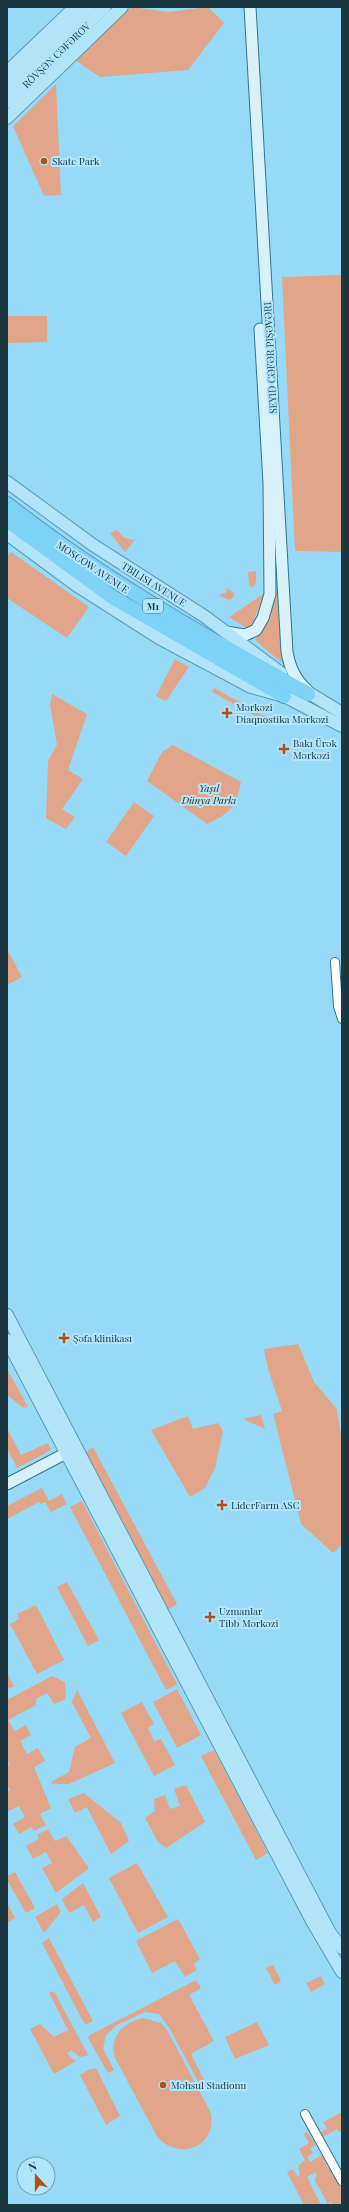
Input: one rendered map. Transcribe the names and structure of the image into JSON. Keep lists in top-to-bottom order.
{
  "streets": {
    "highway": ["MOSCOW AVENUE", "M1"],
    "main road": ["RÖVŞƏN CƏFƏROV", "TBILISI AVENUE"],
    "street": ["SEYID CƏFƏR PIŞƏVƏRI"]
  },
  "crossings": [
    ["SEYID CƏFƏR PIŞƏVƏRI", "MOSCOW AVENUE"],
    ["SEYID CƏFƏR PIŞƏVƏRI", "TBILISI AVENUE"],
    ["MOSCOW AVENUE", "TBILISI AVENUE"]
  ],
  "parks": ["Yaşıl Dünya Parkı"],
  "places": {
    "other": ["Skate Park", "Məhsul Stadionu"],
    "health": [
      "Mərkəzi Diaqnostika Mərkəzi",
      "Bakı Ürək Mərkəzi",
      "Şəfa klinikası",
      "LiderFarm ASC",
      "Uzmanlar Tibb Mərkəzi"
    ]
  },
  "north": "top"
}
